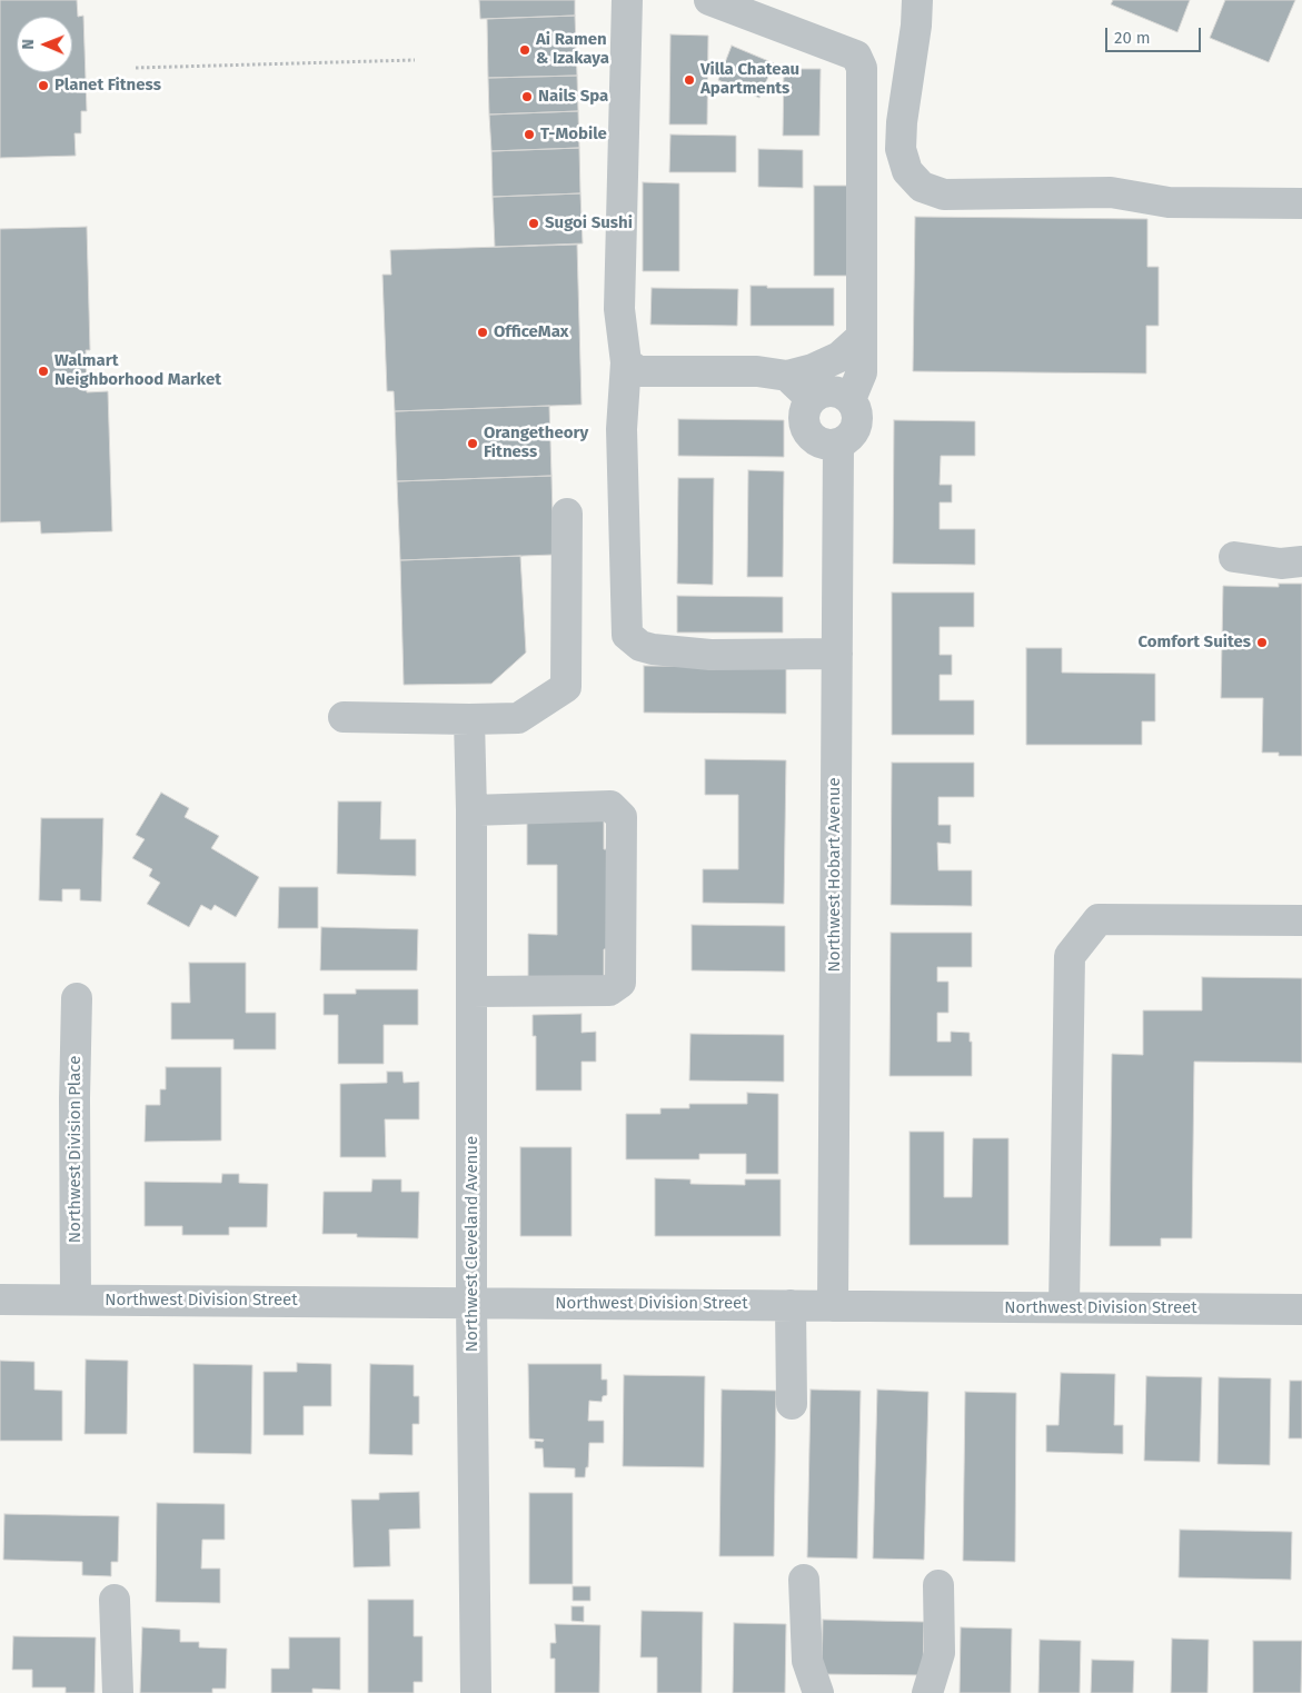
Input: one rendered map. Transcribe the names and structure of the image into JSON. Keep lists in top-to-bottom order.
{
  "streets": {
    "street": [
      "Northwest Hobart Avenue",
      "Northwest Division Place",
      "Northwest Cleveland Avenue",
      "Northwest Division Street"
    ]
  },
  "crossings": [
    ["Northwest Hobart Avenue", "Northwest Division Street"],
    ["Northwest Division Place", "Northwest Division Street"],
    ["Northwest Cleveland Avenue", "Northwest Division Street"]
  ],
  "places": [
    "Ai Ramen & Izakaya",
    "Villa Chateau Apartments",
    "Planet Fitness",
    "Nails Spa",
    "T-Mobile",
    "Sugoi Sushi",
    "OfficeMax",
    "Walmart Neighborhood Market",
    "Orangetheory Fitness",
    "Comfort Suites"
  ],
  "scale_bar": "20 m",
  "north": "left"
}
